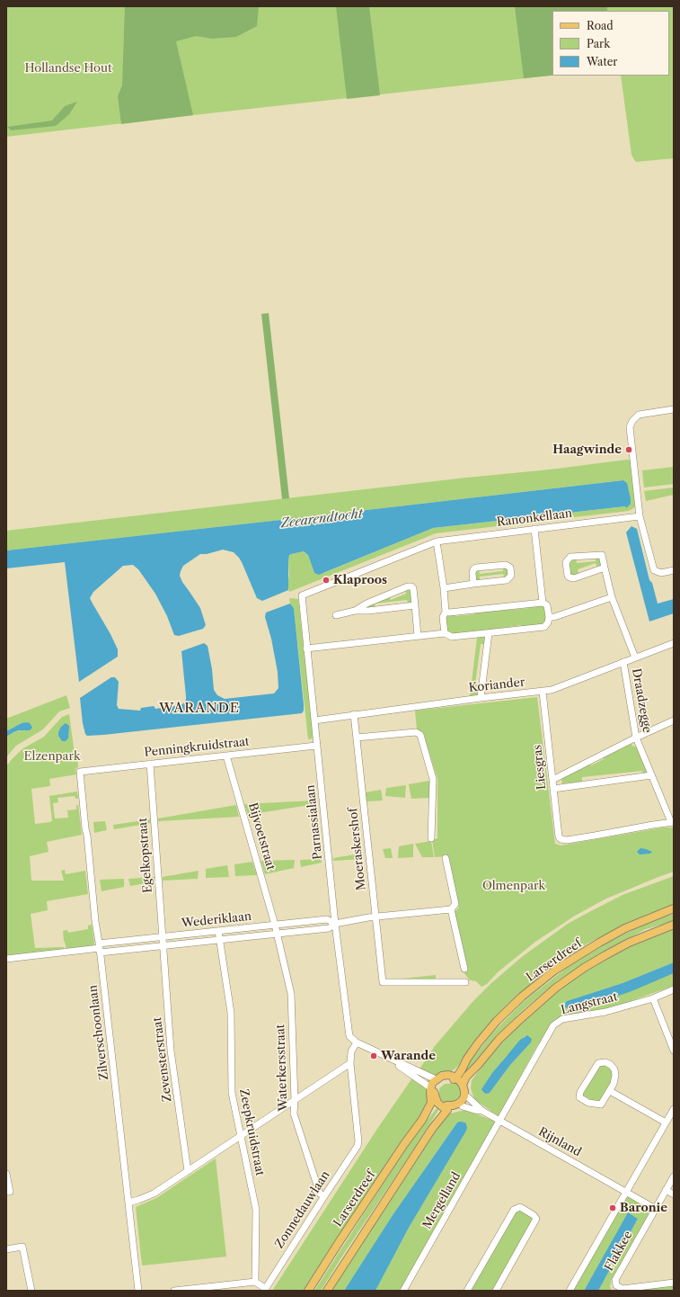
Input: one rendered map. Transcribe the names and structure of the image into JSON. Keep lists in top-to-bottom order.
{
  "streets": {
    "main road": ["Larserdreef"],
    "street": [
      "Ranonkellaan",
      "Koriander",
      "Draadzegge",
      "Penningkruidstraat",
      "Liesgras",
      "Parnassialaan",
      "Bijvoetstraat",
      "Moeraskershof",
      "Egelkopstraat",
      "Wederiklaan",
      "Langstraat",
      "Zilverschoonlaan",
      "Zevensterstraat",
      "Waterkersstraat",
      "Zeepkruidstraat",
      "Rijnland",
      "Mergelland",
      "Zonnedauwlaan",
      "Flakkee"
    ]
  },
  "crossings": [
    ["Ranonkellaan", "Parnassialaan"],
    ["Koriander", "Draadzegge"],
    ["Koriander", "Liesgras"],
    ["Koriander", "Parnassialaan"],
    ["Koriander", "Moeraskershof"],
    ["Draadzegge", "Liesgras"],
    ["Penningkruidstraat", "Parnassialaan"],
    ["Penningkruidstraat", "Bijvoetstraat"],
    ["Penningkruidstraat", "Egelkopstraat"],
    ["Penningkruidstraat", "Zilverschoonlaan"],
    ["Parnassialaan", "Wederiklaan"],
    ["Bijvoetstraat", "Wederiklaan"],
    ["Bijvoetstraat", "Waterkersstraat"],
    ["Moeraskershof", "Wederiklaan"],
    ["Egelkopstraat", "Wederiklaan"],
    ["Egelkopstraat", "Zevensterstraat"],
    ["Wederiklaan", "Zilverschoonlaan"],
    ["Wederiklaan", "Zevensterstraat"],
    ["Wederiklaan", "Waterkersstraat"],
    ["Wederiklaan", "Zeepkruidstraat"],
    ["Larserdreef", "Rijnland"],
    ["Langstraat", "Rijnland"],
    ["Langstraat", "Mergelland"],
    ["Waterkersstraat", "Zonnedauwlaan"],
    ["Rijnland", "Mergelland"],
    ["Rijnland", "Flakkee"]
  ],
  "districts": ["WARANDE"],
  "water": ["Zeearendtocht"],
  "parks": ["Hollandse Hout", "Elzenpark", "Olmenpark"],
  "places": [
    "Haagwinde",
    "Klaproos",
    "Warande",
    "Baronie"
  ],
  "legend": ["Road", "Park", "Water"]
}
